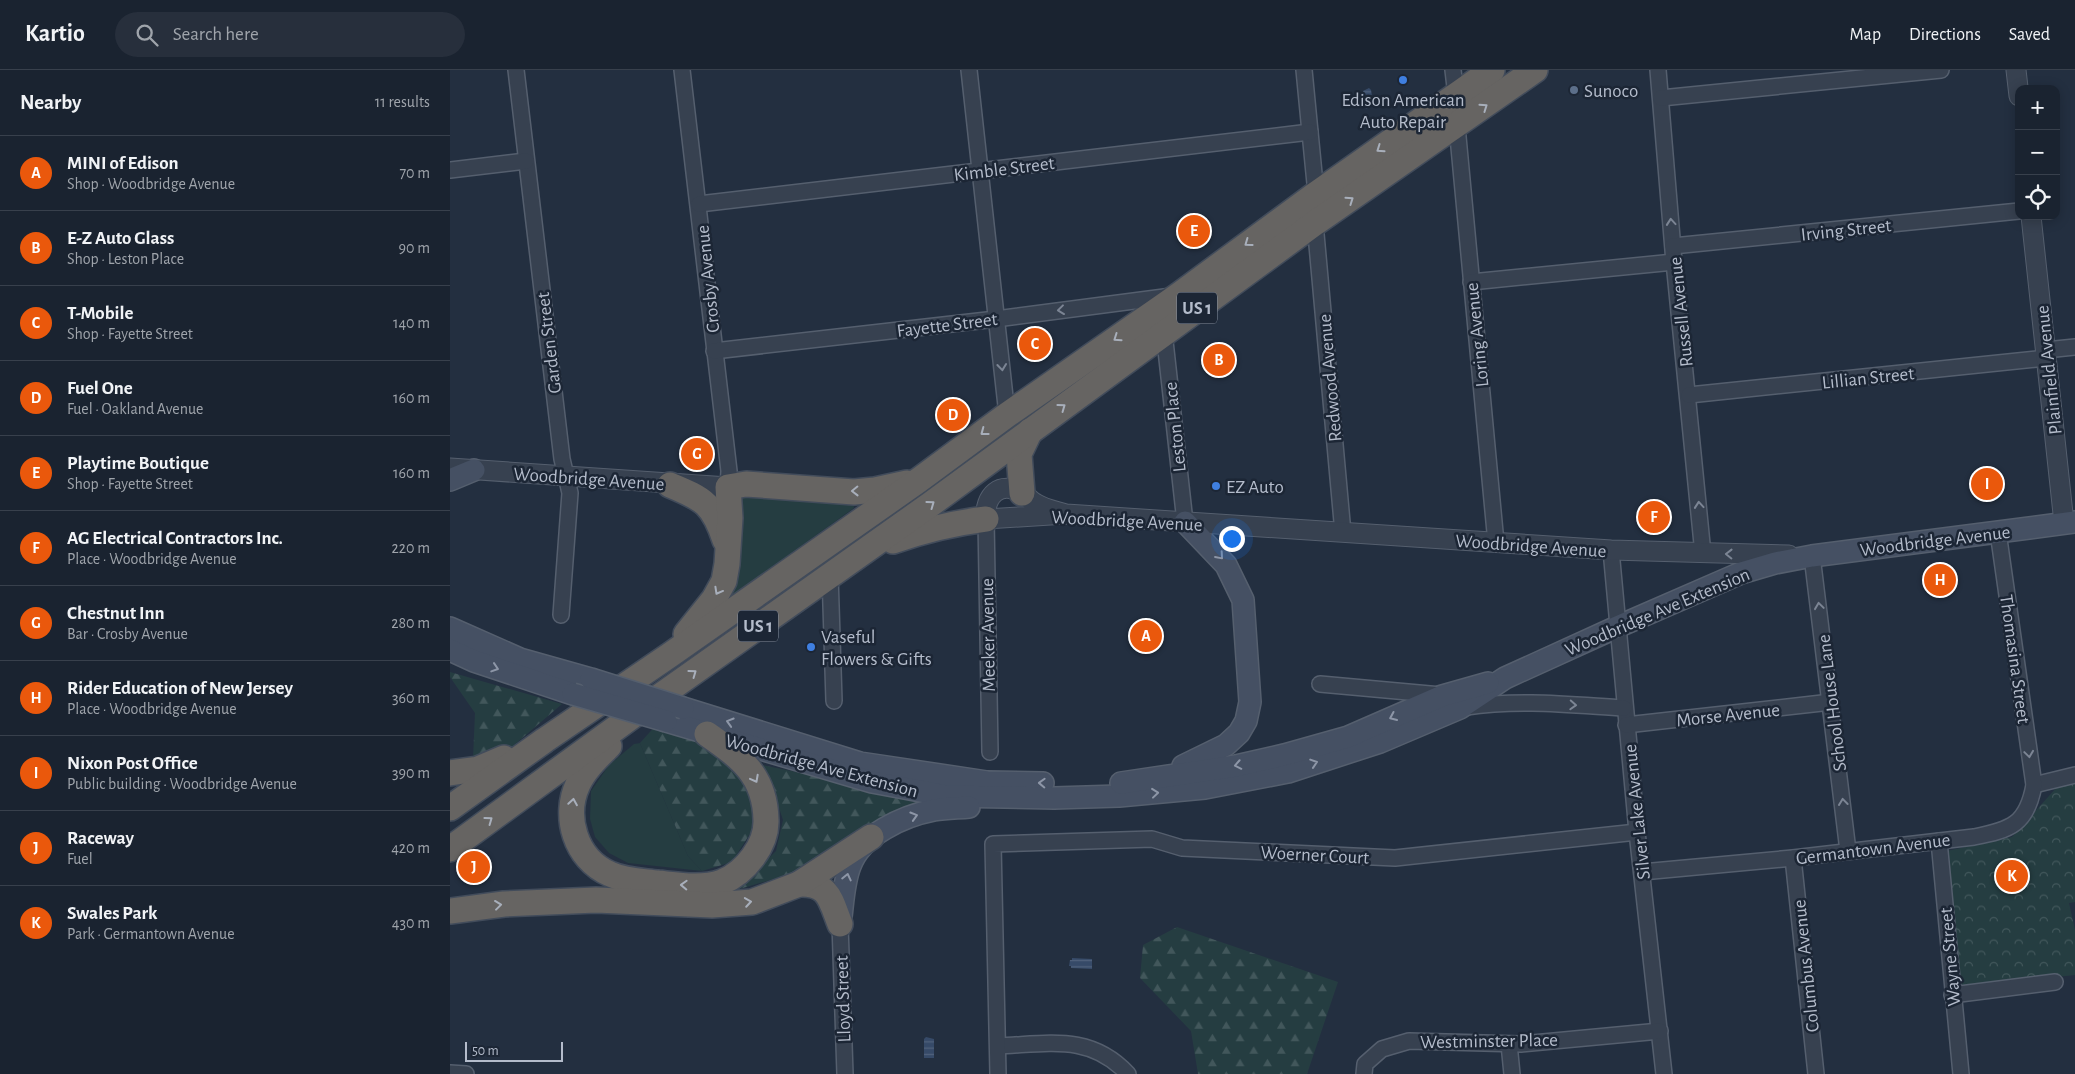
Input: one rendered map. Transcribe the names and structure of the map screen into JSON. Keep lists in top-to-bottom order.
{
  "streets": {
    "highway": ["US 1"],
    "main road": ["Woodbridge Avenue", "Woodbridge Ave Extension"],
    "street": [
      "Kimble Street",
      "Irving Street",
      "Crosby Avenue",
      "Russell Avenue",
      "Fayette Street",
      "Loring Avenue",
      "Garden Street",
      "Plainfield Avenue",
      "Lillian Street",
      "Redwood Avenue",
      "Leston Place",
      "Meeker Avenue",
      "Thomasina Street",
      "School House Lane",
      "Morse Avenue",
      "Silver Lake Avenue",
      "Germantown Avenue",
      "Woerner Court",
      "Wayne Street",
      "Columbus Avenue",
      "Lloyd Street",
      "Westminster Place"
    ]
  },
  "crossings": [
    ["Kimble Street", "Crosby Avenue"],
    ["Irving Street", "Russell Avenue"],
    ["Crosby Avenue", "Fayette Street"],
    ["Crosby Avenue", "Woodbridge Avenue"],
    ["US 1", "Fayette Street"],
    ["US 1", "Loring Avenue"],
    ["US 1", "Redwood Avenue"],
    ["US 1", "Leston Place"],
    ["US 1", "Woodbridge Ave Extension"],
    ["Russell Avenue", "Lillian Street"],
    ["Russell Avenue", "Woodbridge Avenue"],
    ["Loring Avenue", "Woodbridge Avenue"],
    ["Garden Street", "Woodbridge Avenue"],
    ["Plainfield Avenue", "Lillian Street"],
    ["Plainfield Avenue", "Woodbridge Avenue"],
    ["Redwood Avenue", "Woodbridge Avenue"],
    ["Leston Place", "Woodbridge Avenue"],
    ["Woodbridge Avenue", "Woodbridge Ave Extension"],
    ["Woodbridge Avenue", "Meeker Avenue"],
    ["Woodbridge Avenue", "Thomasina Street"],
    ["Woodbridge Avenue", "School House Lane"],
    ["Woodbridge Avenue", "Silver Lake Avenue"],
    ["Woodbridge Ave Extension", "School House Lane"],
    ["Woodbridge Ave Extension", "Silver Lake Avenue"],
    ["Thomasina Street", "Germantown Avenue"],
    ["School House Lane", "Morse Avenue"],
    ["School House Lane", "Germantown Avenue"],
    ["Morse Avenue", "Silver Lake Avenue"],
    ["Silver Lake Avenue", "Germantown Avenue"],
    ["Silver Lake Avenue", "Woerner Court"],
    ["Silver Lake Avenue", "Westminster Place"],
    ["Germantown Avenue", "Wayne Street"],
    ["Germantown Avenue", "Columbus Avenue"]
  ],
  "one_way": [
    "Russell Avenue",
    "Fayette Street",
    "Thomasina Street",
    "School House Lane"
  ],
  "places": [
    "Edison American Auto Repair",
    "Sunoco",
    "EZ Auto",
    "Vaseful Flowers & Gifts"
  ],
  "scale_bar": "50 m",
  "page": {
    "header": "Kartio",
    "search": "Search here",
    "nav": ["Map", "Directions", "Saved"],
    "heading": ["Nearby", "11 results"],
    "map_buttons": ["+", "−"],
    "list": [
      {
        "mark": "A",
        "name": "MINI of Edison",
        "note": "Shop · Woodbridge Avenue",
        "value": "70 m"
      },
      {
        "mark": "B",
        "name": "E-Z Auto Glass",
        "note": "Shop · Leston Place",
        "value": "90 m"
      },
      {
        "mark": "C",
        "name": "T-Mobile",
        "note": "Shop · Fayette Street",
        "value": "140 m"
      },
      {
        "mark": "D",
        "name": "Fuel One",
        "note": "Fuel · Oakland Avenue",
        "value": "160 m"
      },
      {
        "mark": "E",
        "name": "Playtime Boutique",
        "note": "Shop · Fayette Street",
        "value": "160 m"
      },
      {
        "mark": "F",
        "name": "AG Electrical Contractors Inc.",
        "note": "Place · Woodbridge Avenue",
        "value": "220 m"
      },
      {
        "mark": "G",
        "name": "Chestnut Inn",
        "note": "Bar · Crosby Avenue",
        "value": "280 m"
      },
      {
        "mark": "H",
        "name": "Rider Education of New Jersey",
        "note": "Place · Woodbridge Avenue",
        "value": "360 m"
      },
      {
        "mark": "I",
        "name": "Nixon Post Office",
        "note": "Public building · Woodbridge Avenue",
        "value": "390 m"
      },
      {
        "mark": "J",
        "name": "Raceway",
        "note": "Fuel",
        "value": "420 m"
      },
      {
        "mark": "K",
        "name": "Swales Park",
        "note": "Park · Germantown Avenue",
        "value": "430 m"
      }
    ],
    "pins": [
      "E",
      "C",
      "B",
      "D",
      "G",
      "I",
      "F",
      "H",
      "A",
      "J",
      "K"
    ],
    "scale": "50 m"
  }
}
